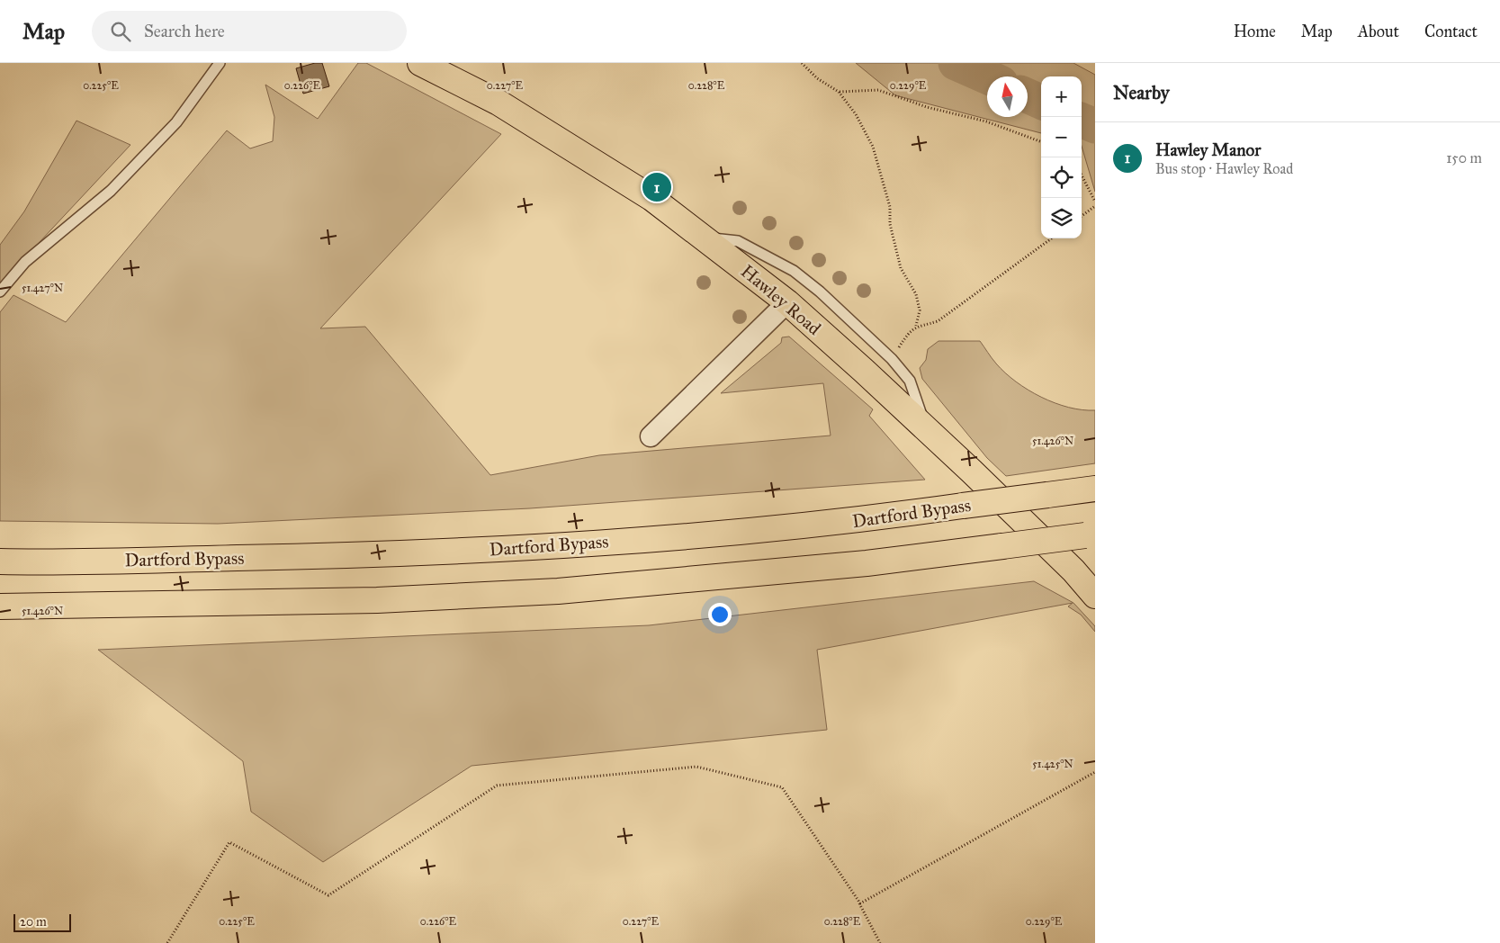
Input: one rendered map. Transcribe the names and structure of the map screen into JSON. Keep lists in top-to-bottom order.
{
  "streets": {
    "main road": ["Hawley Road", "Dartford Bypass"]
  },
  "scale_bar": "20 m",
  "north": "top",
  "page": {
    "header": "Map",
    "search": "Search here",
    "nav": [
      "Home",
      "Map",
      "About",
      "Contact"
    ],
    "heading": "Nearby",
    "map_buttons": ["+", "−"],
    "list": [
      {
        "mark": "1",
        "name": "Hawley Manor",
        "note": "Bus stop · Hawley Road",
        "value": "150 m"
      }
    ],
    "pins": "1",
    "scale": "20 m"
  },
  "coordinates": [
    "0.225°E",
    "0.226°E",
    "0.227°E",
    "0.228°E",
    "0.229°E",
    "51.427°N",
    "51.426°N",
    "51.425°N"
  ]
}
